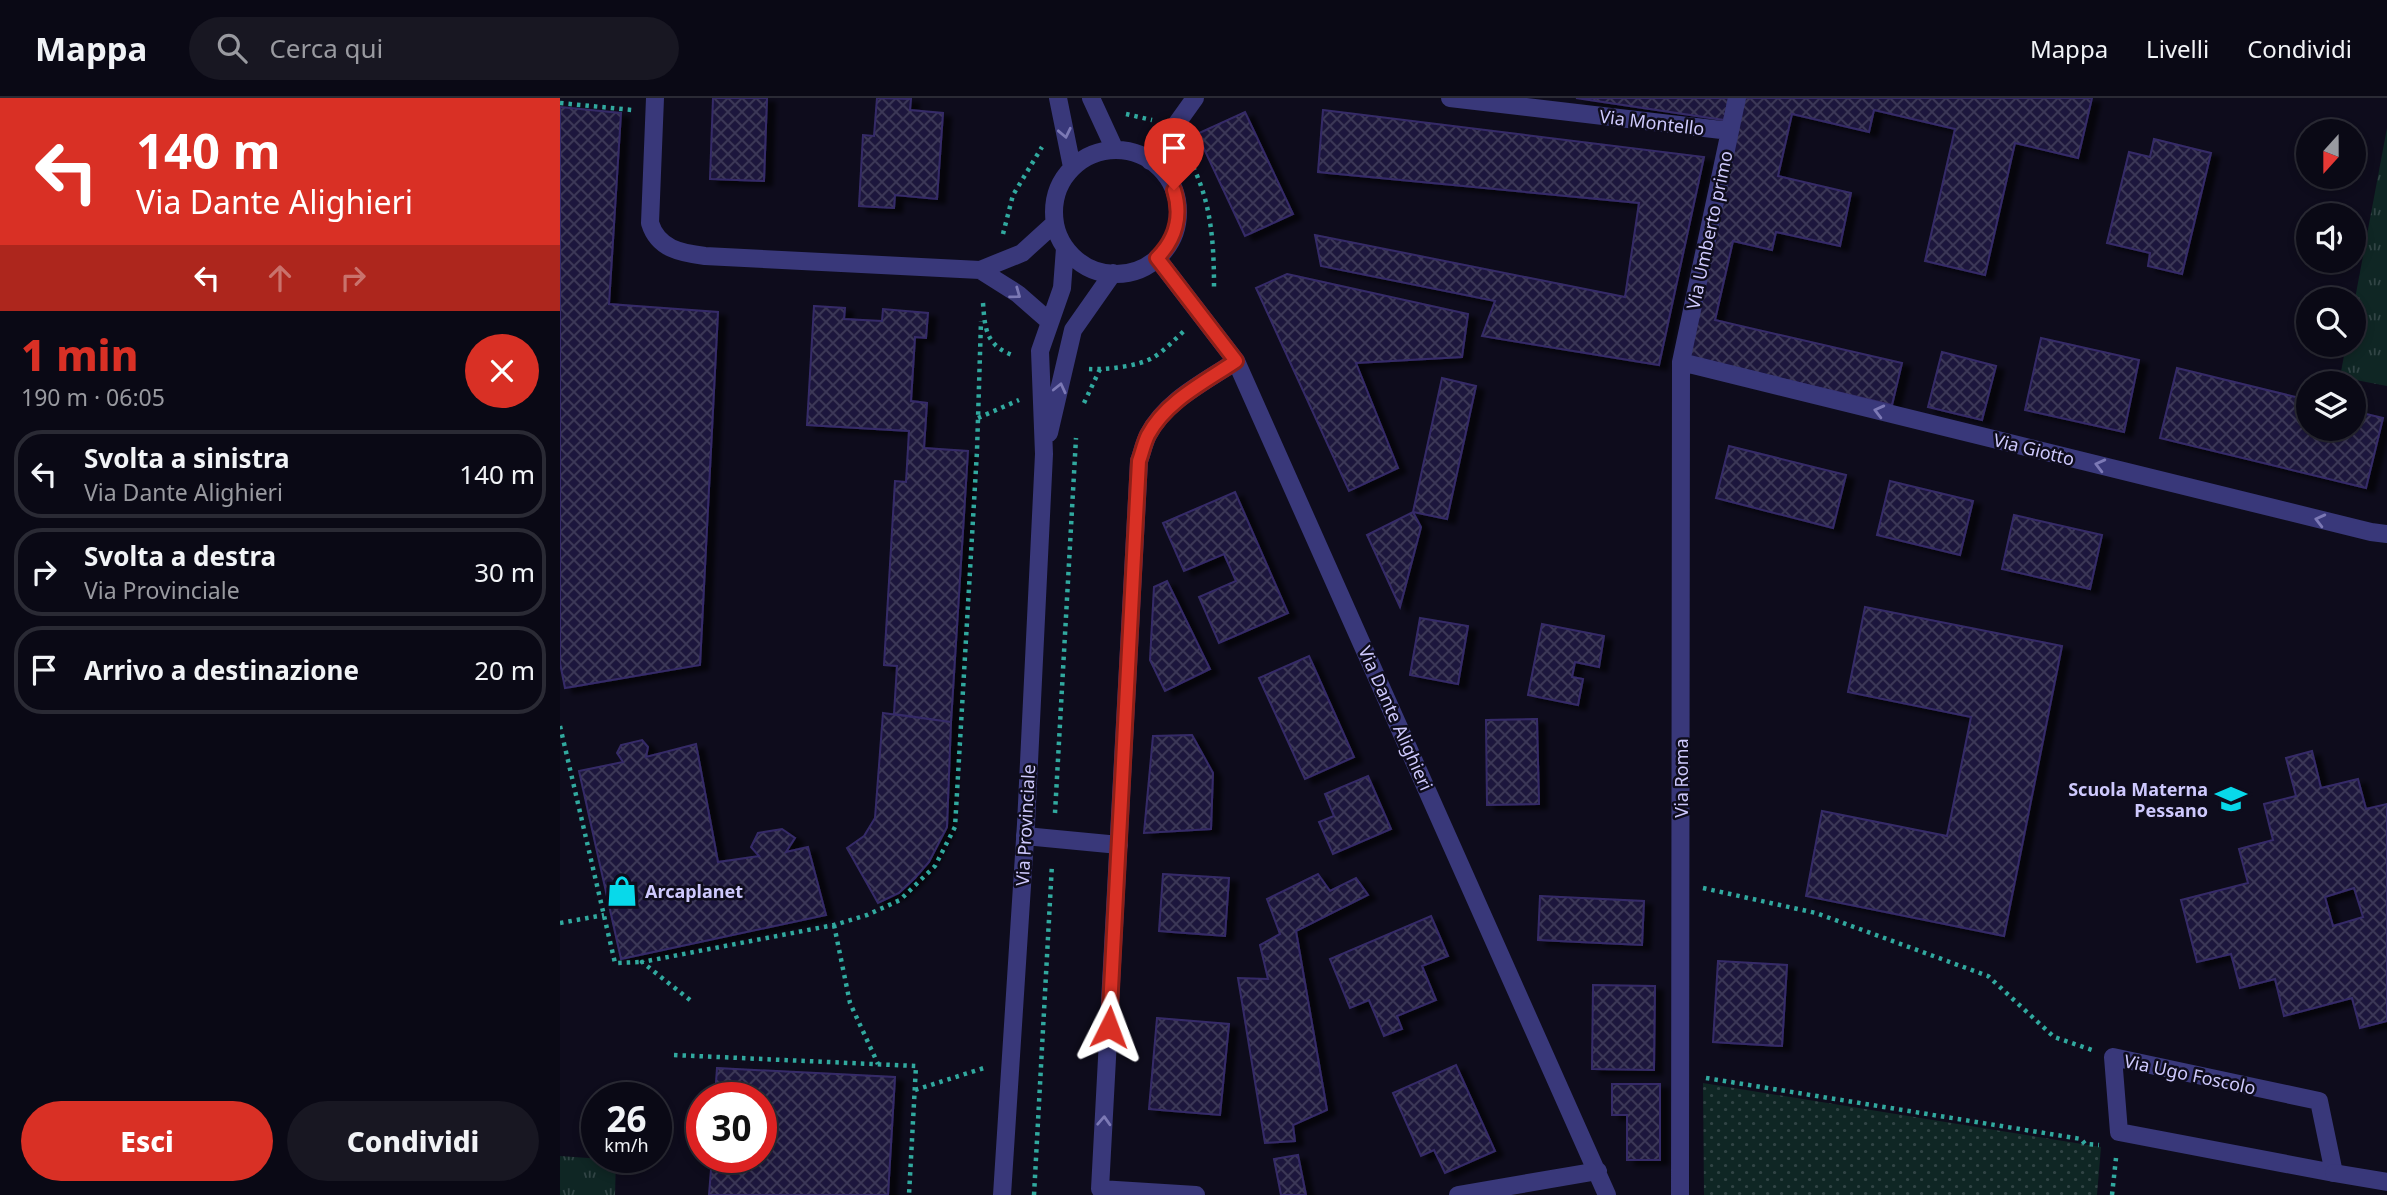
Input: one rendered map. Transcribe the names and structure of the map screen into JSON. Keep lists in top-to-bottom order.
{
  "streets": {
    "street": [
      "Via Montello",
      "Via Umberto primo",
      "Via Giotto",
      "Via Dante Alighieri",
      "Via Roma",
      "Via Provinciale",
      "Via Ugo Foscolo"
    ]
  },
  "crossings": [
    ["Via Montello", "Via Umberto primo"],
    ["Via Umberto primo", "Via Giotto"],
    ["Via Umberto primo", "Via Roma"],
    ["Via Giotto", "Via Roma"],
    ["Via Dante Alighieri", "Via Provinciale"]
  ],
  "one_way": ["Via Giotto"],
  "places": {
    "school or university": ["Scuola Materna Pessano"],
    "shop": ["Arcaplanet"]
  },
  "north": "bottom",
  "page": {
    "header": "Mappa",
    "search": "Cerca qui",
    "nav": ["Mappa", "Livelli", "Condividi"],
    "turn": ["140 m", "Via Dante Alighieri"],
    "heading": ["1 min", "190 m · 06:05"],
    "list": [
      {
        "name": "Svolta a sinistra",
        "note": "Via Dante Alighieri",
        "value": "140 m"
      },
      {
        "name": "Svolta a destra",
        "note": "Via Provinciale",
        "value": "30 m"
      },
      {
        "name": "Arrivo a destinazione",
        "value": "20 m"
      }
    ],
    "speed": "26 km/h",
    "limit": "30",
    "buttons": ["Esci", "Condividi"]
  }
}
